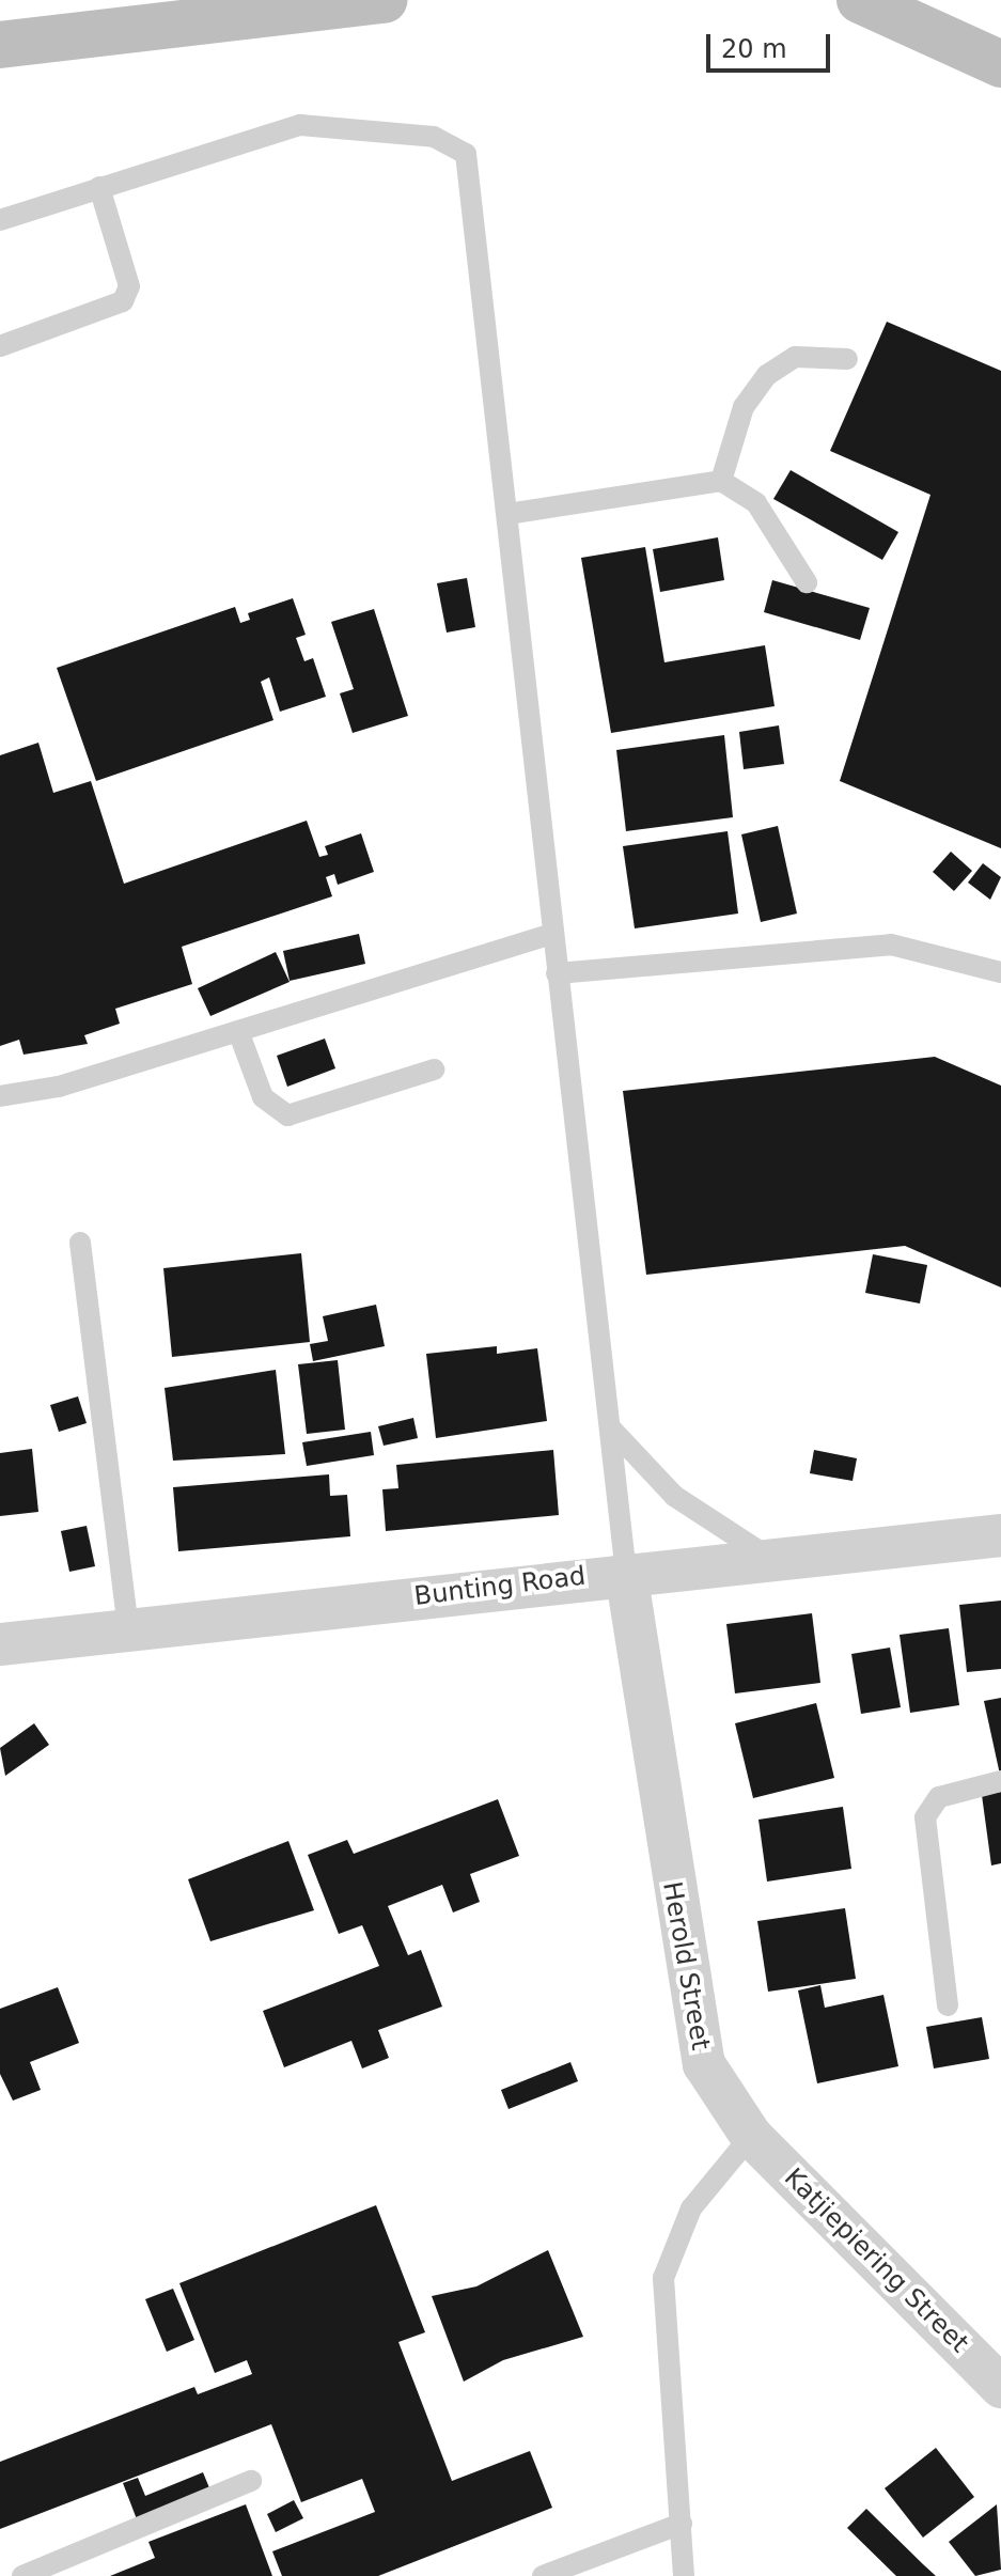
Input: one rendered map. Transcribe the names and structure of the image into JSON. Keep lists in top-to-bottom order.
{
  "streets": {
    "street": ["Bunting Road", "Herold Street", "Katjiepiering Street"]
  },
  "crossings": [
    ["Bunting Road", "Herold Street"],
    ["Herold Street", "Katjiepiering Street"]
  ],
  "scale_bar": "20 m"
}
